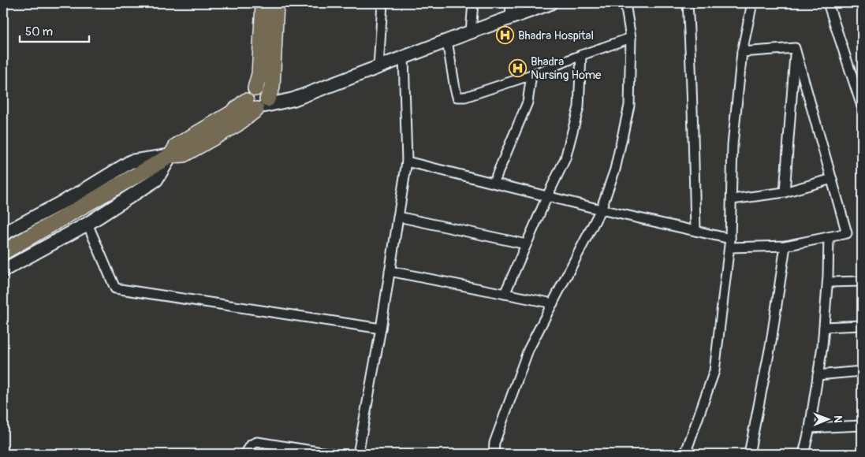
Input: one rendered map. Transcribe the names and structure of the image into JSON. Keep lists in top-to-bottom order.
{
  "places": {
    "hospital": ["Bhadra Hospital", "Bhadra Nursing Home"]
  },
  "scale_bar": "50 m",
  "north": "right"
}
